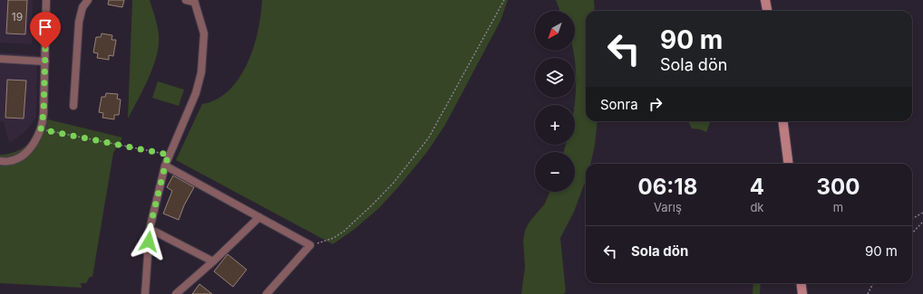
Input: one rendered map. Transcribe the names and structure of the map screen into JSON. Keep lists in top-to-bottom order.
{
  "house_numbers": ["19"],
  "north": "bottom left",
  "page": {
    "map_buttons": ["+", "−"],
    "turn": ["90 m", "Sola dön"],
    "then": "Sonra",
    "eta": [
      "06:18",
      "Varış",
      "4",
      "dk",
      "300",
      "m"
    ],
    "list": [
      {
        "name": "Sola dön",
        "value": "90 m"
      }
    ]
  }
}
